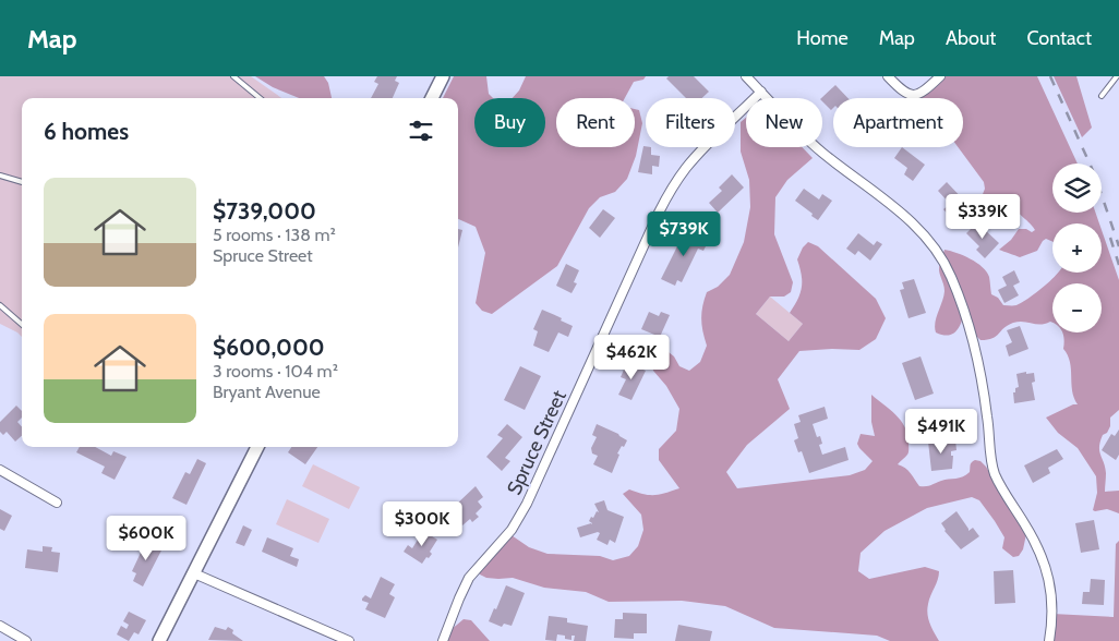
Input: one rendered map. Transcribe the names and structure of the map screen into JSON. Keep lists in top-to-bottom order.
{
  "streets": {
    "street": ["Spruce Street"]
  },
  "page": {
    "header": "Map",
    "nav": [
      "Home",
      "Map",
      "About",
      "Contact"
    ],
    "chip": [
      "Buy",
      "Rent",
      "Filters",
      "New",
      "Apartment"
    ],
    "heading": "6 homes",
    "map_buttons": ["+", "−"],
    "list": [
      {
        "name": "$739,000",
        "note": "5 rooms · 138 m² · Spruce Street"
      },
      {
        "name": "$600,000",
        "note": "3 rooms · 104 m² · Bryant Avenue"
      }
    ],
    "price": [
      "$339K",
      "$739K",
      "$462K",
      "$491K",
      "$300K",
      "$600K"
    ]
  }
}
